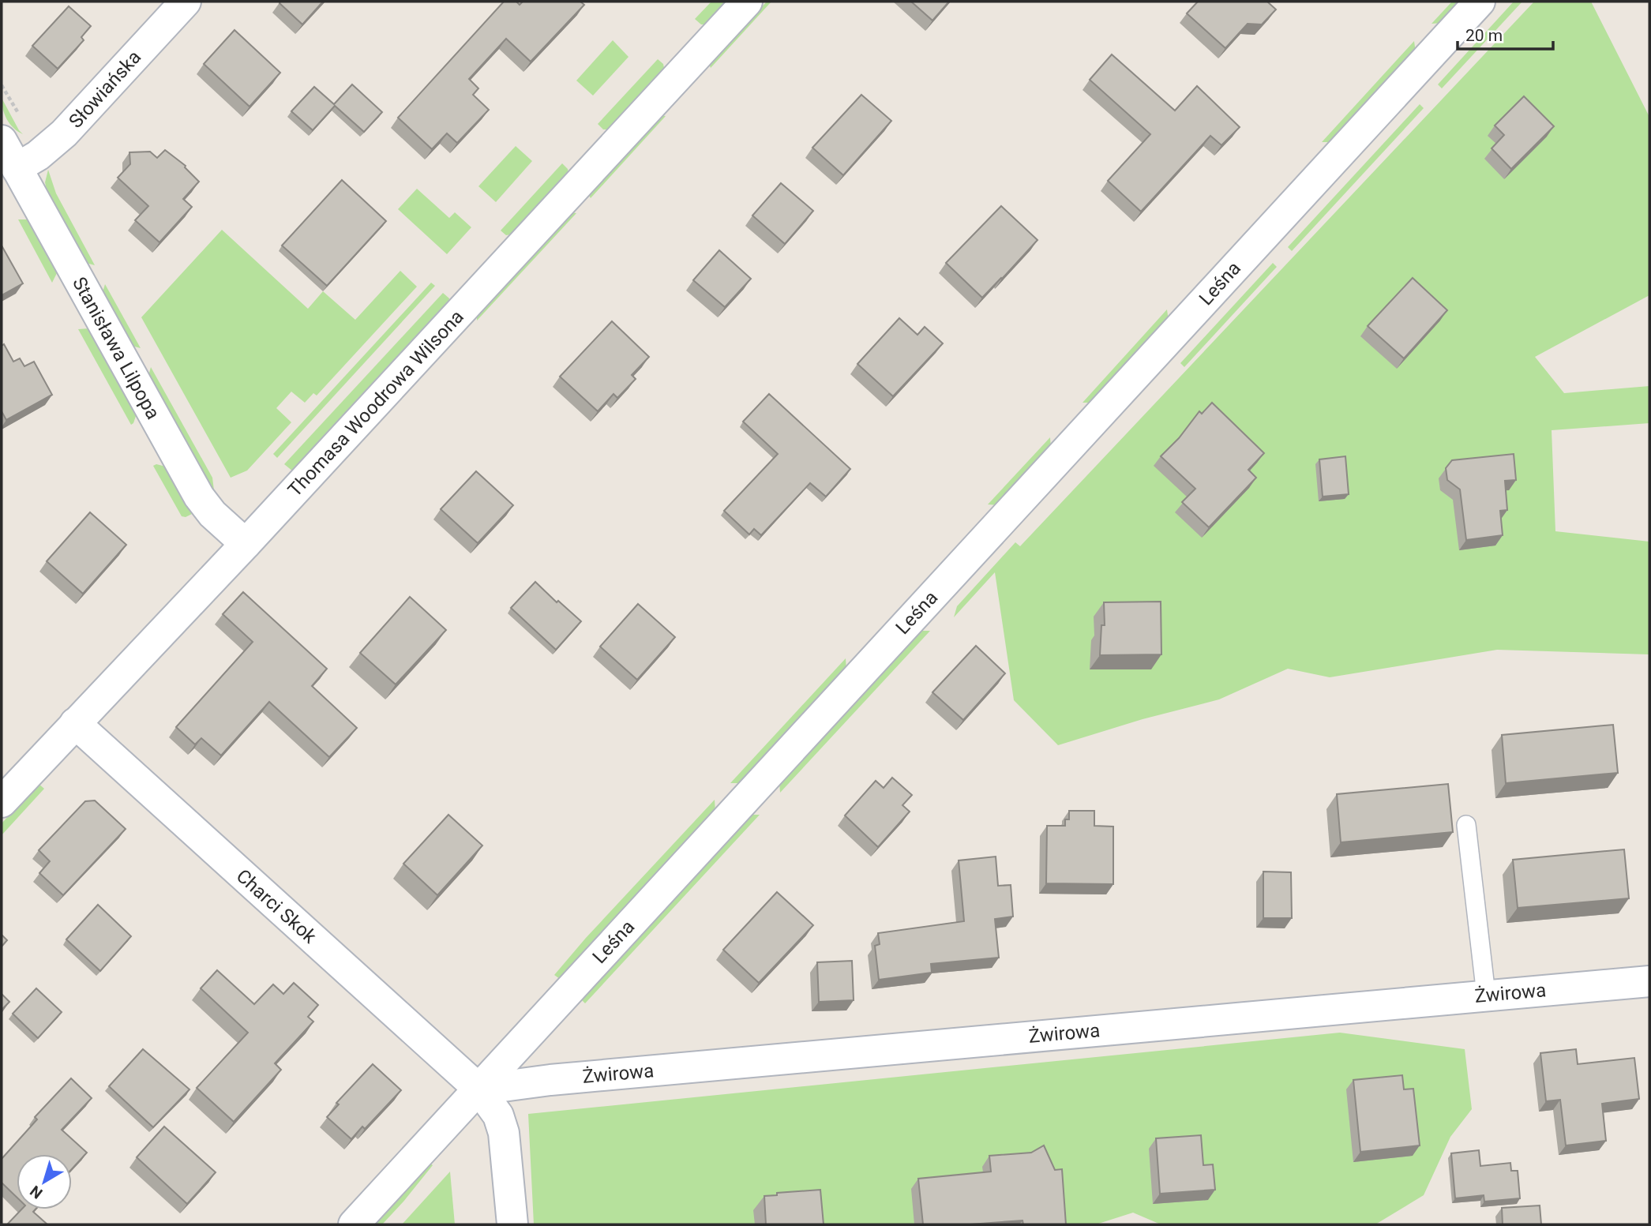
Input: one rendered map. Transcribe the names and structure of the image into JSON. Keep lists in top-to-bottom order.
{
  "streets": {
    "street": [
      "Słowiańska",
      "Leśna",
      "Stanisława Lilpopa",
      "Thomasa Woodrowa Wilsona",
      "Charci Skok",
      "Żwirowa"
    ]
  },
  "crossings": [
    ["Słowiańska", "Stanisława Lilpopa"],
    ["Leśna", "Charci Skok"],
    ["Leśna", "Żwirowa"],
    ["Stanisława Lilpopa", "Thomasa Woodrowa Wilsona"],
    ["Thomasa Woodrowa Wilsona", "Charci Skok"],
    ["Charci Skok", "Żwirowa"]
  ],
  "scale_bar": "20 m",
  "north": "bottom left"
}
